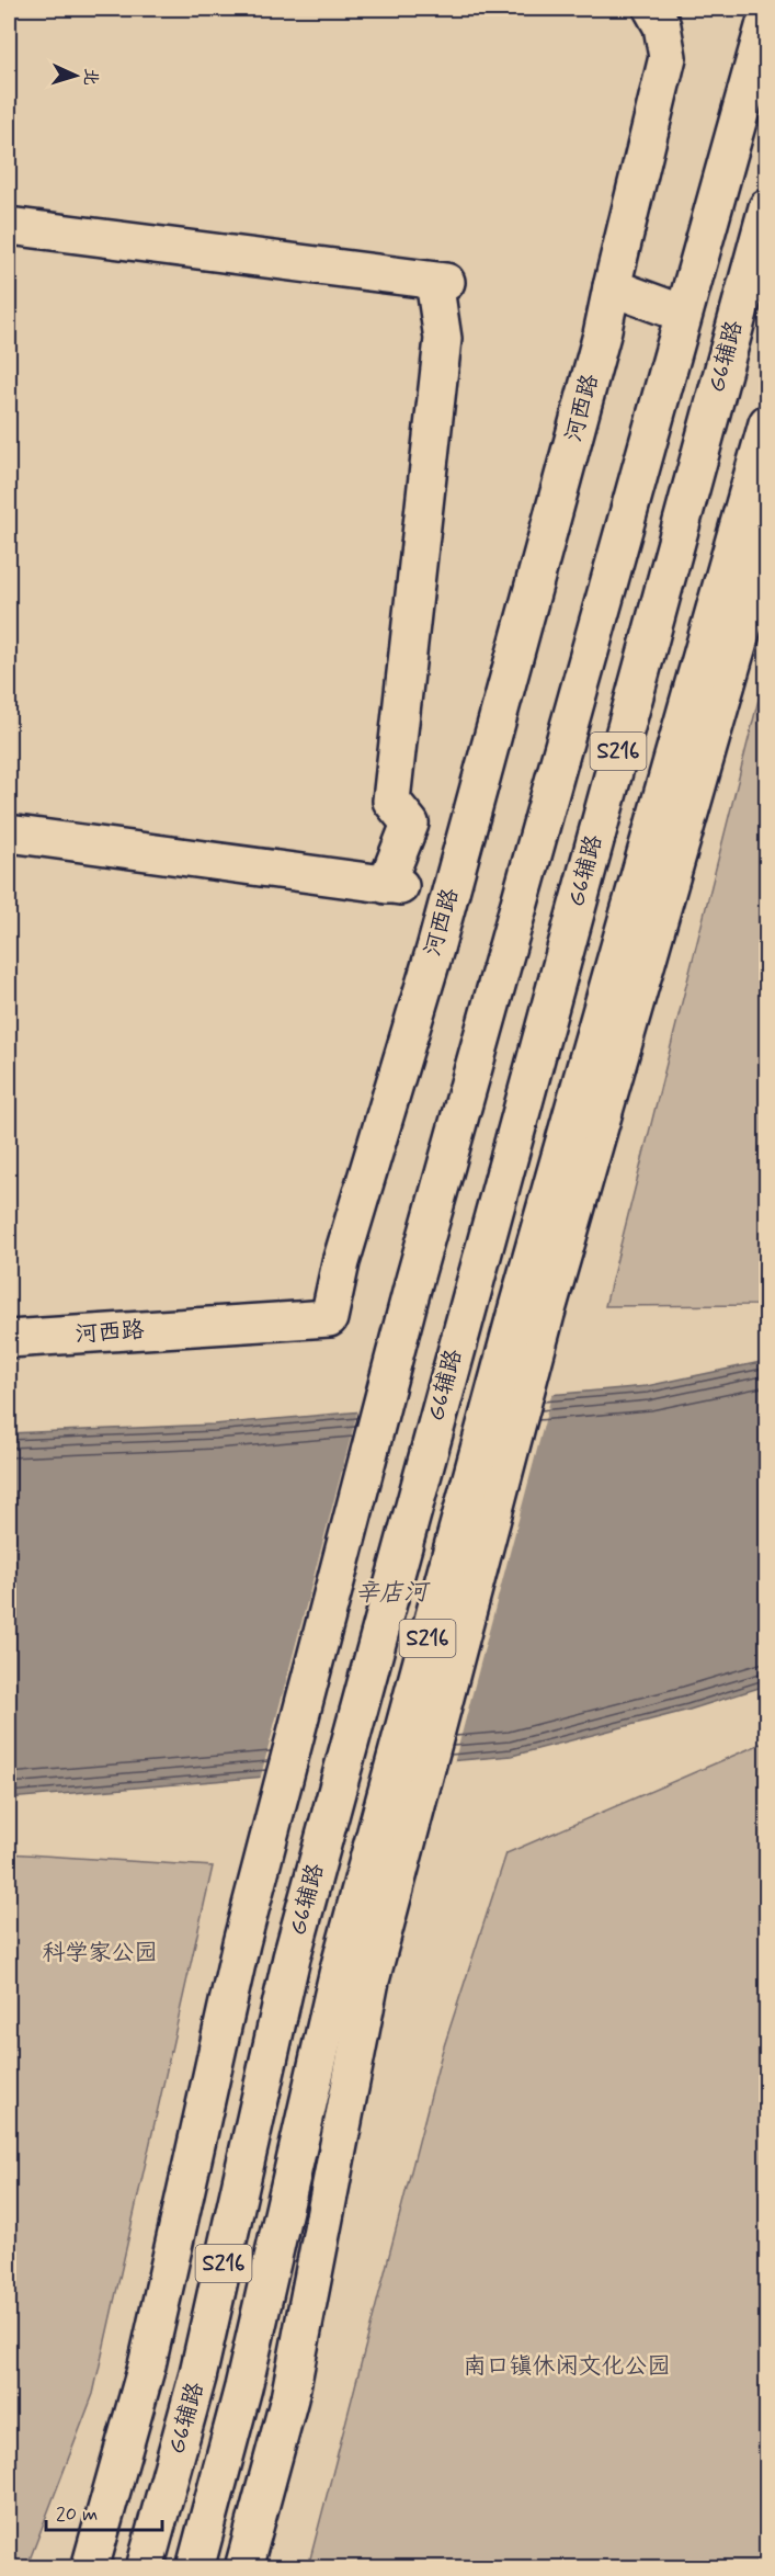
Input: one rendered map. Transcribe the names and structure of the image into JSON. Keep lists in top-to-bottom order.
{
  "streets": {
    "street": ["G6辅路", "河西路", "S216"]
  },
  "water": ["辛店河"],
  "parks": ["科学家公园", "南口镇休闲文化公园"],
  "scale_bar": "20 m",
  "north": "right"
}
